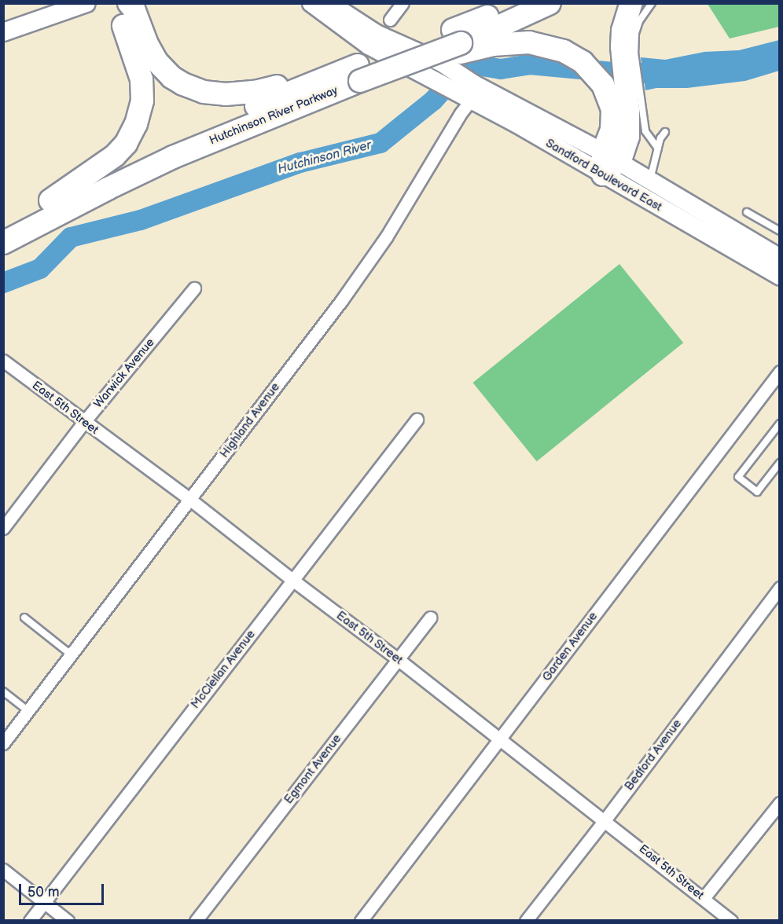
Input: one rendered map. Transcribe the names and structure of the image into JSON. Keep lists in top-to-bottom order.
{
  "streets": {
    "highway": ["Hutchinson River Parkway"],
    "street": [
      "Sandford Boulevard East",
      "Warwick Avenue",
      "East 5th Street",
      "Highland Avenue",
      "Garden Avenue",
      "McClellan Avenue",
      "Bedford Avenue",
      "Egmont Avenue"
    ]
  },
  "crossings": [
    ["Hutchinson River Parkway", "Sandford Boulevard East"],
    ["Sandford Boulevard East", "Highland Avenue"],
    ["Warwick Avenue", "East 5th Street"],
    ["East 5th Street", "Highland Avenue"],
    ["East 5th Street", "Garden Avenue"],
    ["East 5th Street", "McClellan Avenue"],
    ["East 5th Street", "Bedford Avenue"],
    ["East 5th Street", "Egmont Avenue"]
  ],
  "water": ["Hutchinson River"],
  "scale_bar": "50 m"
}
